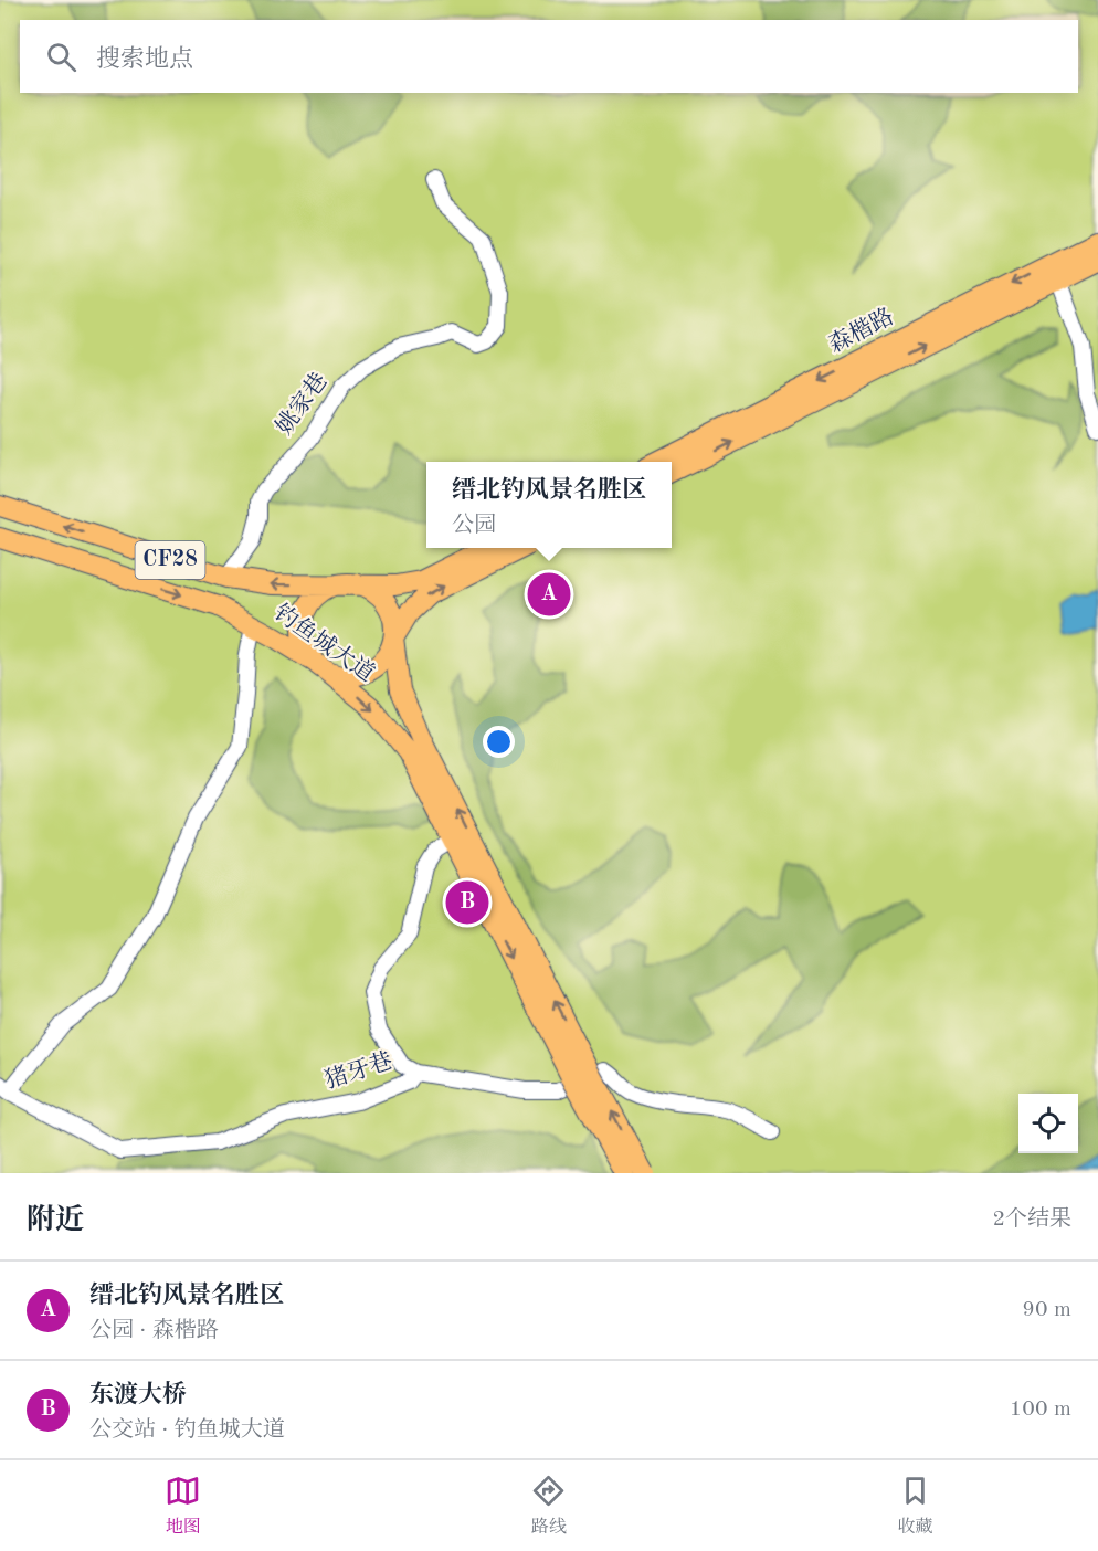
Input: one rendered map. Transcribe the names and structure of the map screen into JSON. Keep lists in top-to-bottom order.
{
  "streets": {
    "main road": ["森楷路", "CF28", "钓鱼城大道"],
    "street": ["姚家巷", "猪牙巷"]
  },
  "crossings": [
    ["姚家巷", "钓鱼城大道"]
  ],
  "page": {
    "search": "搜索地点",
    "popup": ["缙北钓风景名胜区", "公园"],
    "pins": ["A", "B"],
    "heading": ["附近", "2个结果"],
    "list": [
      {
        "mark": "A",
        "name": "缙北钓风景名胜区",
        "note": "公园 · 森楷路",
        "value": "90 m"
      },
      {
        "mark": "B",
        "name": "东渡大桥",
        "note": "公交站 · 钓鱼城大道",
        "value": "100 m"
      }
    ],
    "nav": ["地图", "路线", "收藏"]
  }
}
